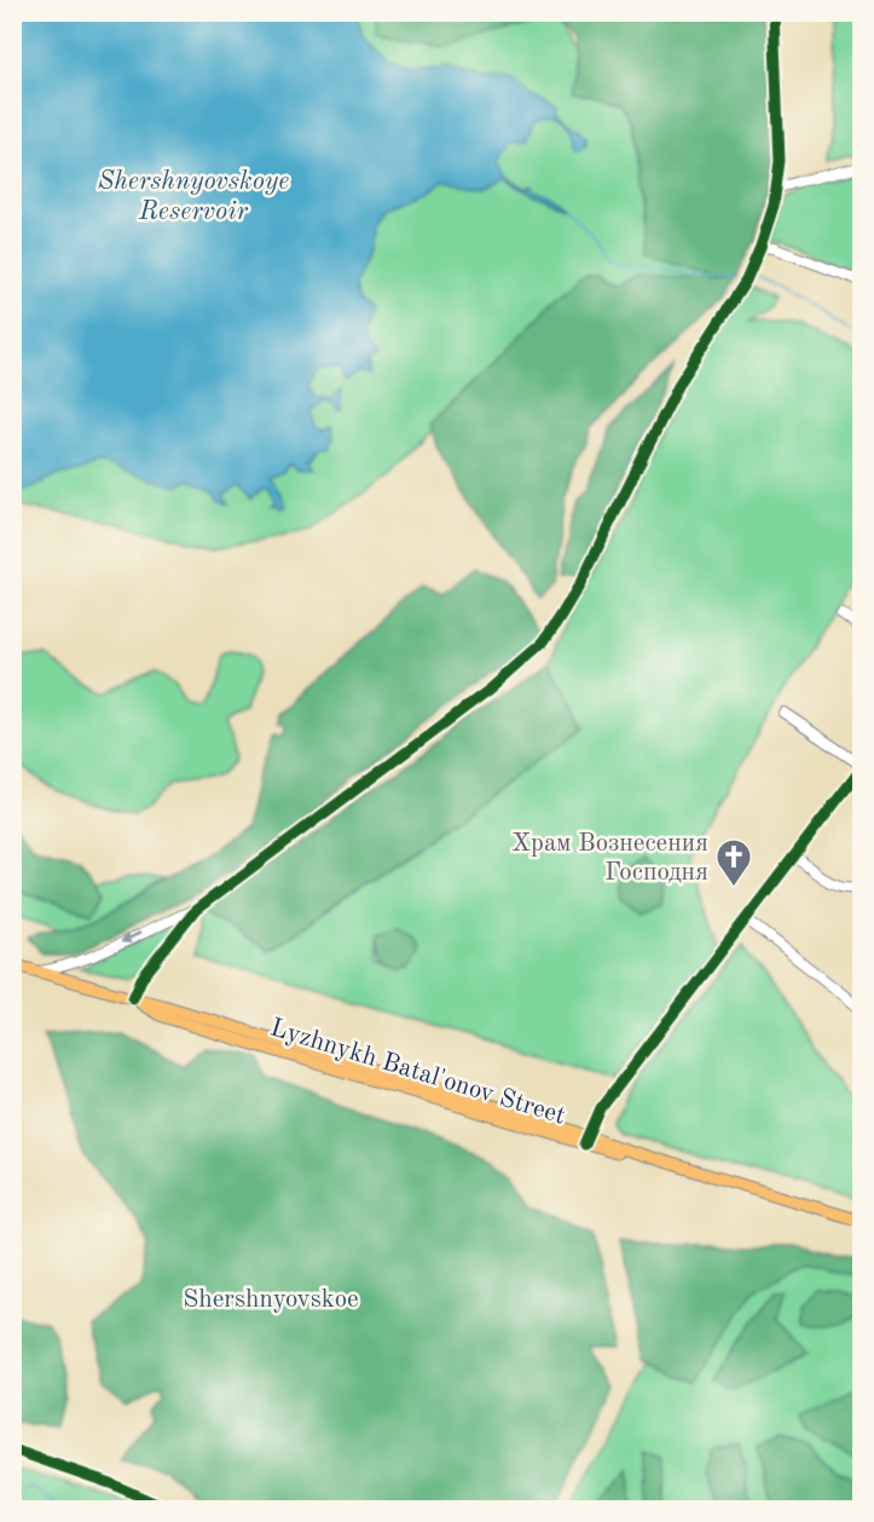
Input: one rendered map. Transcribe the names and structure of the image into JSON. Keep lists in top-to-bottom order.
{
  "streets": {
    "main road": ["Lyzhnykh Batal'onov Street"]
  },
  "water": ["Shershnyovskoye Reservoir"],
  "parks": ["Shershnyovskoe"],
  "places": {
    "church": ["Храм Вознесения Господня"]
  }
}
